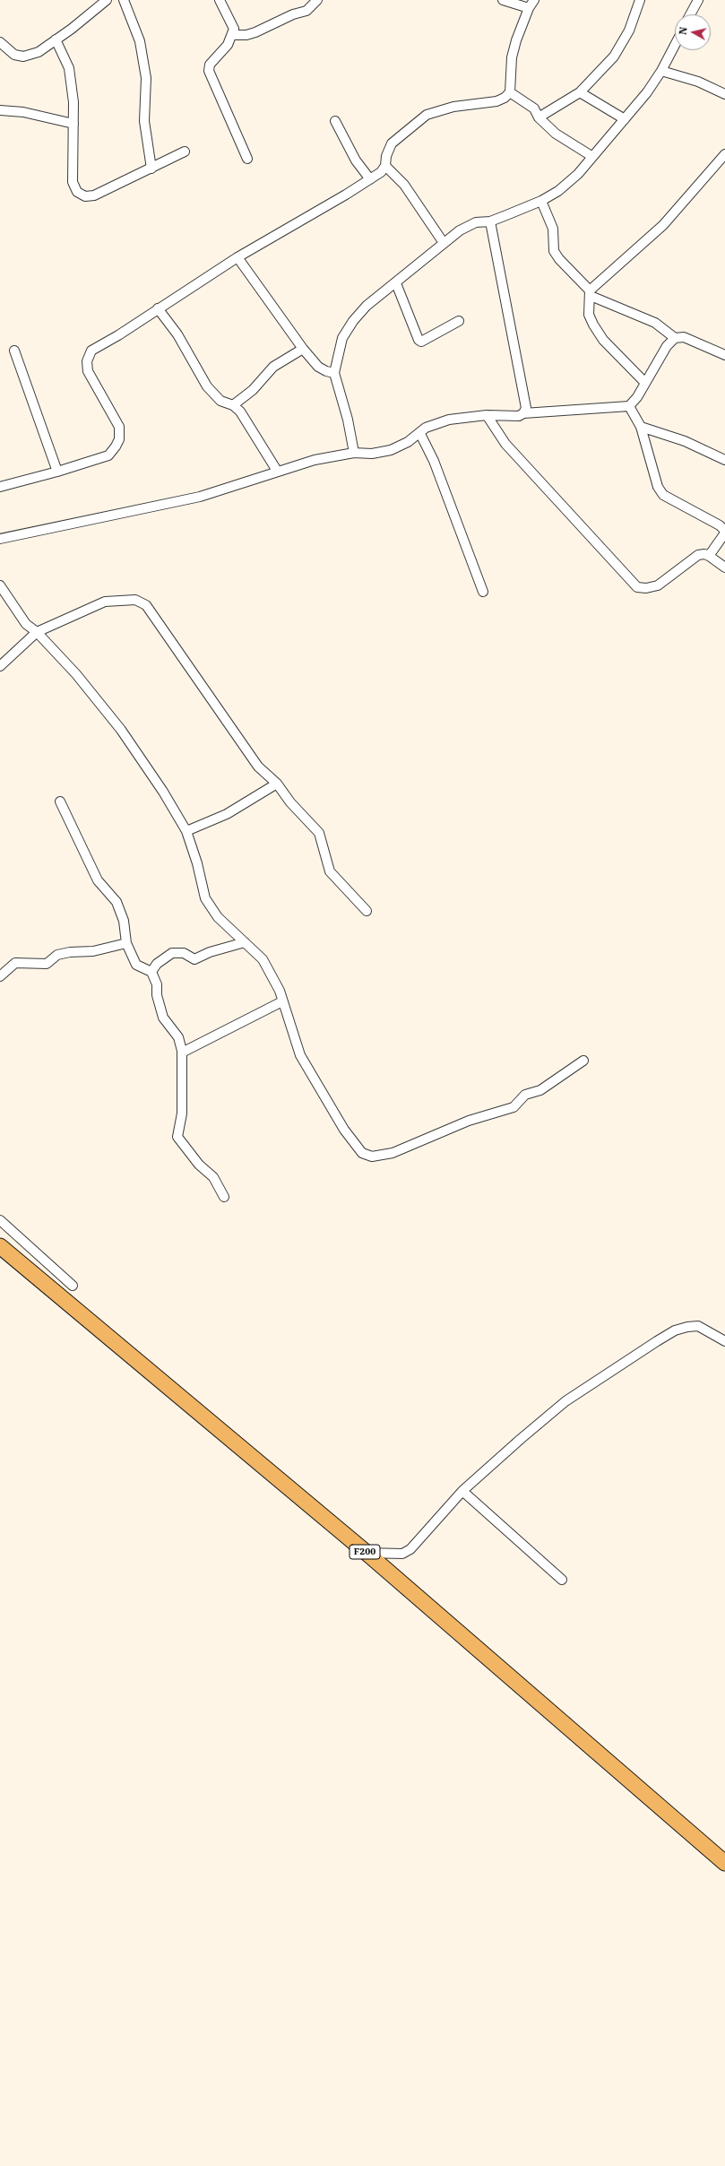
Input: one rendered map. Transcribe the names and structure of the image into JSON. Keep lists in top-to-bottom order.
{
  "streets": {
    "main road": ["F200"]
  },
  "north": "left"
}
